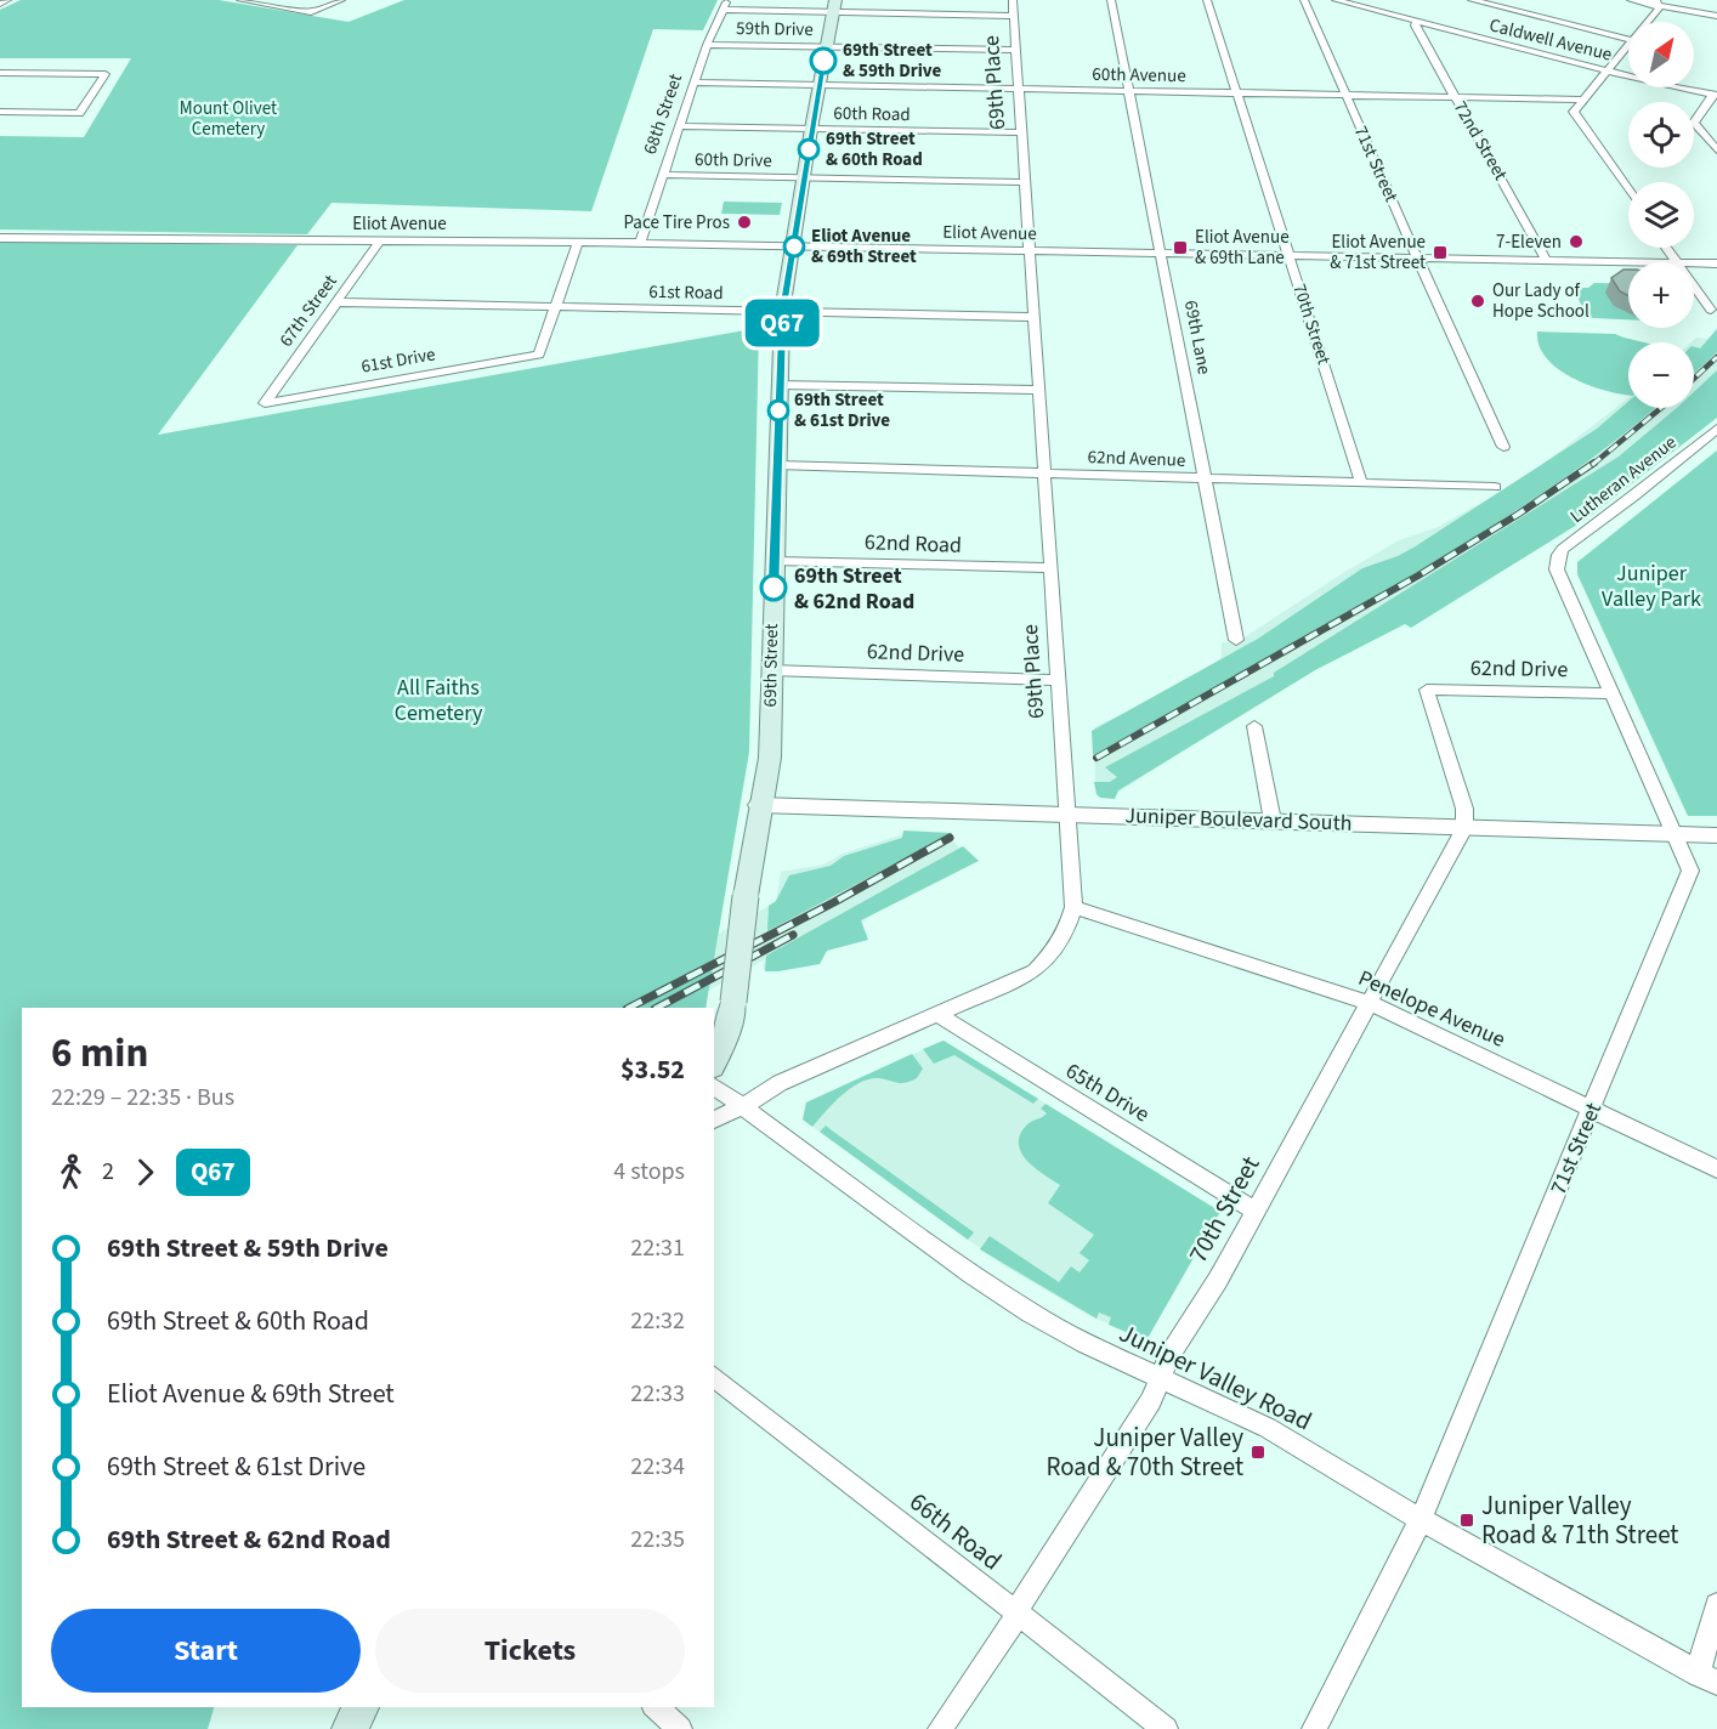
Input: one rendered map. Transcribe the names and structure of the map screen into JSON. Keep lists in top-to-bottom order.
{
  "streets": {
    "main road": ["69th Street"],
    "street": [
      "59th Drive",
      "Caldwell Avenue",
      "60th Avenue",
      "69th Place",
      "68th Street",
      "60th Road",
      "72nd Street",
      "60th Drive",
      "71st Street",
      "Eliot Avenue",
      "61st Road",
      "67th Street",
      "70th Street",
      "69th Lane",
      "61st Drive",
      "62nd Avenue",
      "Lutheran Avenue",
      "62nd Road",
      "62nd Drive",
      "Juniper Boulevard South",
      "Penelope Avenue",
      "65th Drive",
      "Juniper Valley Road",
      "66th Road"
    ]
  },
  "crossings": [
    ["59th Drive", "69th Place"],
    ["59th Drive", "68th Street"],
    ["59th Drive", "69th Street"],
    ["Caldwell Avenue", "72nd Street"],
    ["60th Avenue", "69th Place"],
    ["60th Avenue", "68th Street"],
    ["60th Avenue", "72nd Street"],
    ["60th Avenue", "71st Street"],
    ["60th Avenue", "70th Street"],
    ["60th Avenue", "69th Lane"],
    ["60th Avenue", "69th Street"],
    ["69th Place", "60th Road"],
    ["69th Place", "60th Drive"],
    ["69th Place", "Eliot Avenue"],
    ["69th Place", "61st Road"],
    ["69th Place", "62nd Avenue"],
    ["69th Place", "62nd Road"],
    ["69th Place", "62nd Drive"],
    ["69th Place", "Juniper Boulevard South"],
    ["69th Place", "Penelope Avenue"],
    ["69th Place", "65th Drive"],
    ["69th Place", "Juniper Valley Road"],
    ["68th Street", "60th Road"],
    ["68th Street", "60th Drive"],
    ["68th Street", "Eliot Avenue"],
    ["60th Road", "69th Street"],
    ["72nd Street", "Eliot Avenue"],
    ["60th Drive", "69th Street"],
    ["71st Street", "Eliot Avenue"],
    ["71st Street", "Lutheran Avenue"],
    ["71st Street", "62nd Drive"],
    ["71st Street", "Juniper Boulevard South"],
    ["71st Street", "Penelope Avenue"],
    ["71st Street", "Juniper Valley Road"],
    ["Eliot Avenue", "67th Street"],
    ["Eliot Avenue", "70th Street"],
    ["Eliot Avenue", "69th Lane"],
    ["Eliot Avenue", "69th Street"],
    ["61st Road", "67th Street"],
    ["61st Road", "61st Drive"],
    ["61st Road", "69th Street"],
    ["67th Street", "61st Drive"],
    ["70th Street", "62nd Avenue"],
    ["70th Street", "62nd Drive"],
    ["70th Street", "Juniper Boulevard South"],
    ["70th Street", "Penelope Avenue"],
    ["70th Street", "65th Drive"],
    ["70th Street", "Juniper Valley Road"],
    ["70th Street", "66th Road"],
    ["69th Lane", "62nd Avenue"],
    ["62nd Avenue", "69th Street"],
    ["62nd Road", "69th Street"],
    ["62nd Drive", "69th Street"],
    ["62nd Drive", "Juniper Boulevard South"],
    ["69th Street", "Juniper Boulevard South"]
  ],
  "parks": ["Mount Olivet Cemetery", "Juniper Valley Park", "All Faiths Cemetery"],
  "places": {
    "other": [
      "69th Street & 59th Drive",
      "69th Street & 60th Road",
      "Pace Tire Pros",
      "7-Eleven",
      "Eliot Avenue & 69th Street",
      "Our Lady of Hope School",
      "69th Street & 61st Drive",
      "69th Street & 62nd Road"
    ],
    "transit": [
      "Eliot Avenue & 69th Lane",
      "Eliot Avenue & 71st Street",
      "Juniper Valley Road & 70th Street",
      "Juniper Valley Road & 71th Street"
    ]
  },
  "lines": ["bus line Q67"],
  "north": "top right",
  "page": {
    "on_map": "Q67",
    "map_buttons": ["+", "−"],
    "heading": ["6 min", "22:29 – 22:35 · Bus", "$3.52"],
    "legs": ["2", "Q67", "4 stops"],
    "list": [
      {
        "name": "69th Street & 59th Drive",
        "value": "22:31"
      },
      {
        "name": "69th Street & 60th Road",
        "value": "22:32"
      },
      {
        "name": "Eliot Avenue & 69th Street",
        "value": "22:33"
      },
      {
        "name": "69th Street & 61st Drive",
        "value": "22:34"
      },
      {
        "name": "69th Street & 62nd Road",
        "value": "22:35"
      }
    ],
    "buttons": ["Start", "Tickets"]
  }
}
